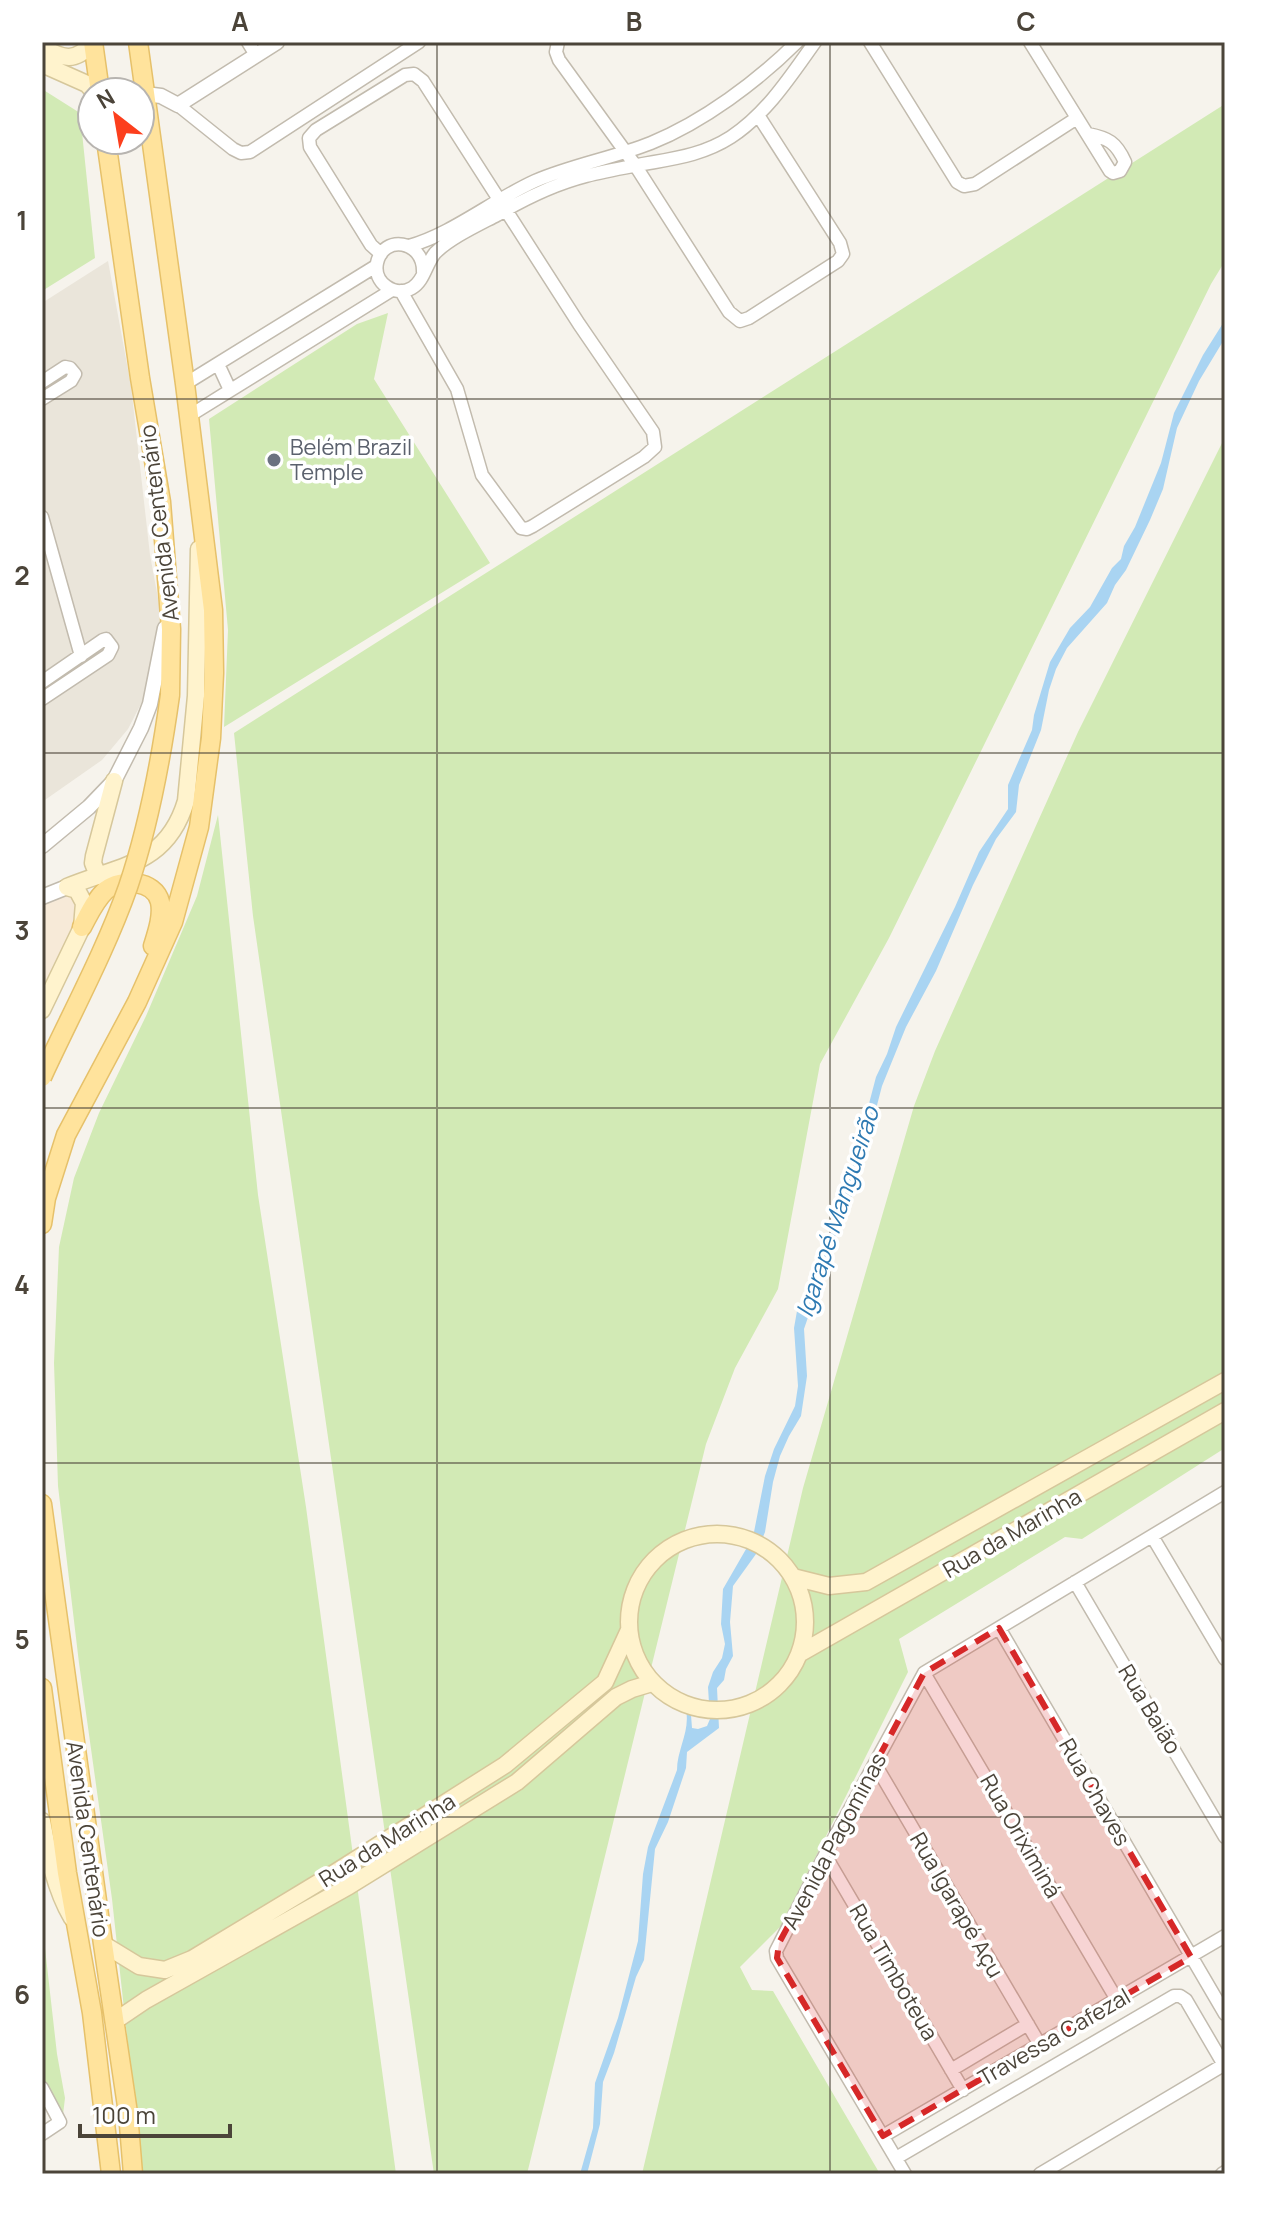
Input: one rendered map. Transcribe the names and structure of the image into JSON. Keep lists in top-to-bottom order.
{
  "streets": {
    "main road": ["Avenida Centenário", "Rua da Marinha"],
    "street": [
      "Rua Baião",
      "Rua Chaves",
      "Rua Oriximiná",
      "Avenida Pagominas",
      "Rua Igarapé Açu",
      "Rua Timboteua",
      "Travessa Cafezal"
    ]
  },
  "crossings": [
    ["Avenida Centenário", "Rua da Marinha"],
    ["Rua Chaves", "Travessa Cafezal"],
    ["Rua Oriximiná", "Avenida Pagominas"],
    ["Rua Oriximiná", "Travessa Cafezal"],
    ["Avenida Pagominas", "Rua Igarapé Açu"],
    ["Avenida Pagominas", "Rua Timboteua"],
    ["Avenida Pagominas", "Travessa Cafezal"],
    ["Rua Igarapé Açu", "Travessa Cafezal"],
    ["Rua Timboteua", "Travessa Cafezal"]
  ],
  "water": ["Igarapé Mangueirão"],
  "places": ["Belém Brazil Temple"],
  "scale_bar": "100 m",
  "north": "top left",
  "grid": {
    "columns": ["A", "B", "C"],
    "rows": [
      "1",
      "2",
      "3",
      "4",
      "5",
      "6"
    ]
  }
}
